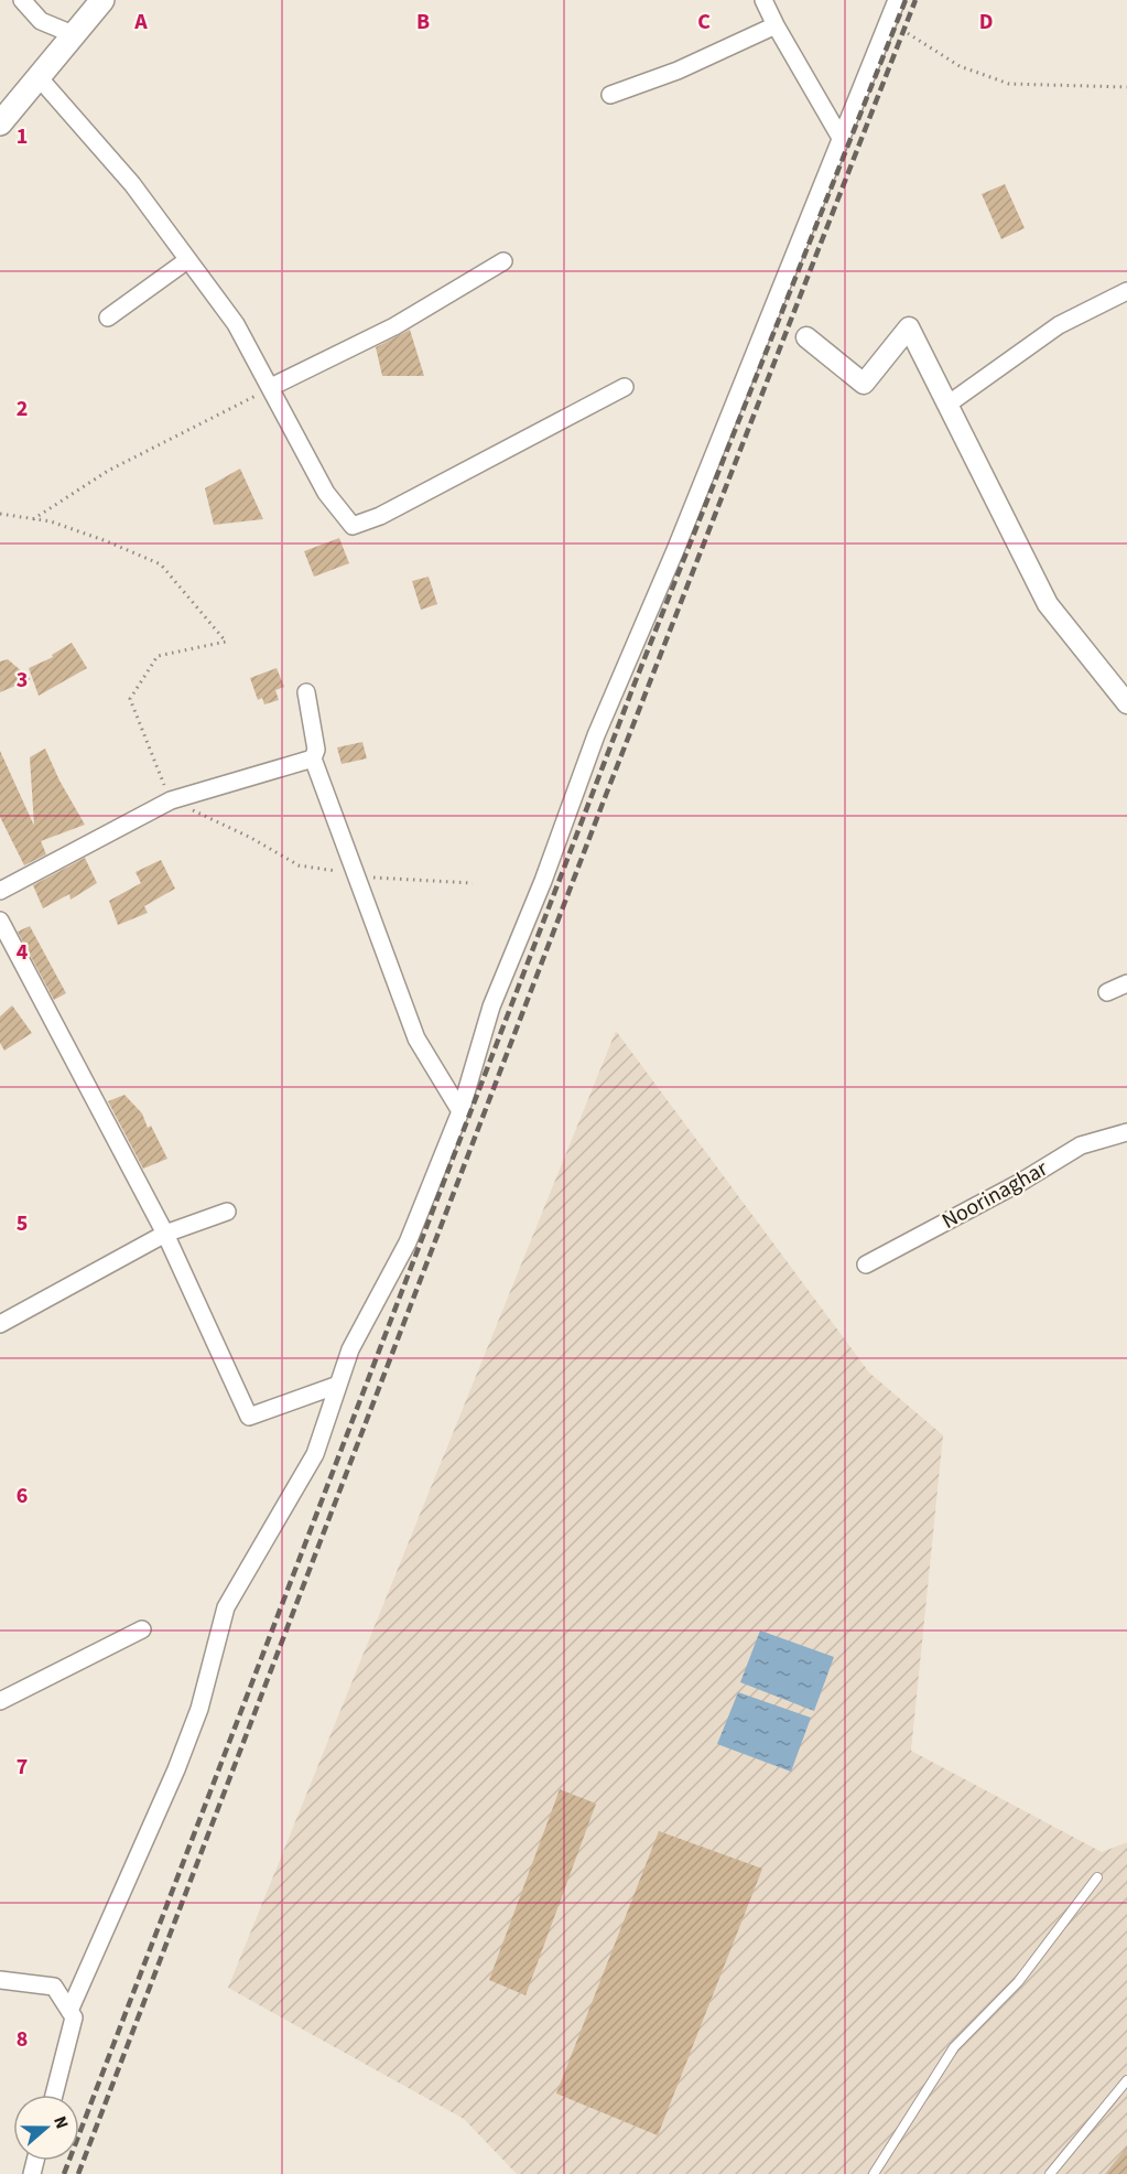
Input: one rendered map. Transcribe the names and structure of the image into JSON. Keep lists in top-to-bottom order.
{
  "streets": {
    "street": ["Noorinaghar"]
  },
  "north": "right",
  "grid": {
    "columns": [
      "A",
      "B",
      "C",
      "D"
    ],
    "rows": [
      "1",
      "2",
      "3",
      "4",
      "5",
      "6",
      "7",
      "8"
    ]
  }
}
